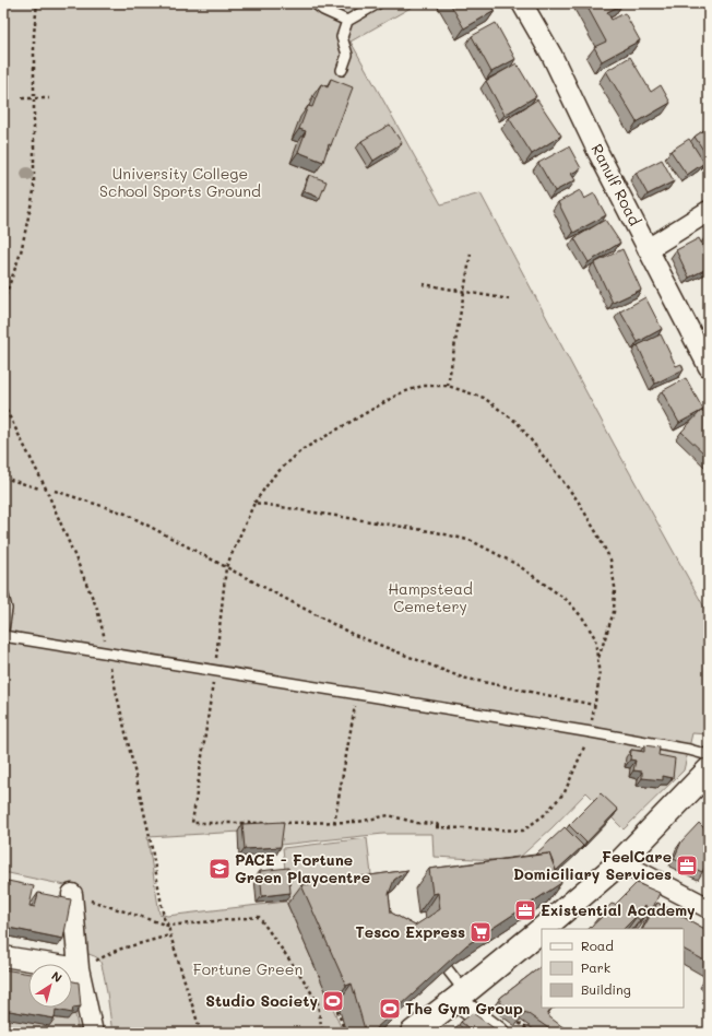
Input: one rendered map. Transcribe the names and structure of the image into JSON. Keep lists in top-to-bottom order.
{
  "streets": {
    "street": ["Ranulf Road"]
  },
  "parks": ["University College School Sports Ground", "Hampstead Cemetery", "Fortune Green"],
  "places": {
    "office": ["FeelCare Domiciliary Services", "Existential Academy"],
    "school or university": ["PACE - Fortune Green Playcentre"],
    "supermarket": ["Tesco Express"],
    "sports": ["Studio Society", "The Gym Group"]
  },
  "legend": ["Road", "Park", "Building"],
  "north": "top right"
}
